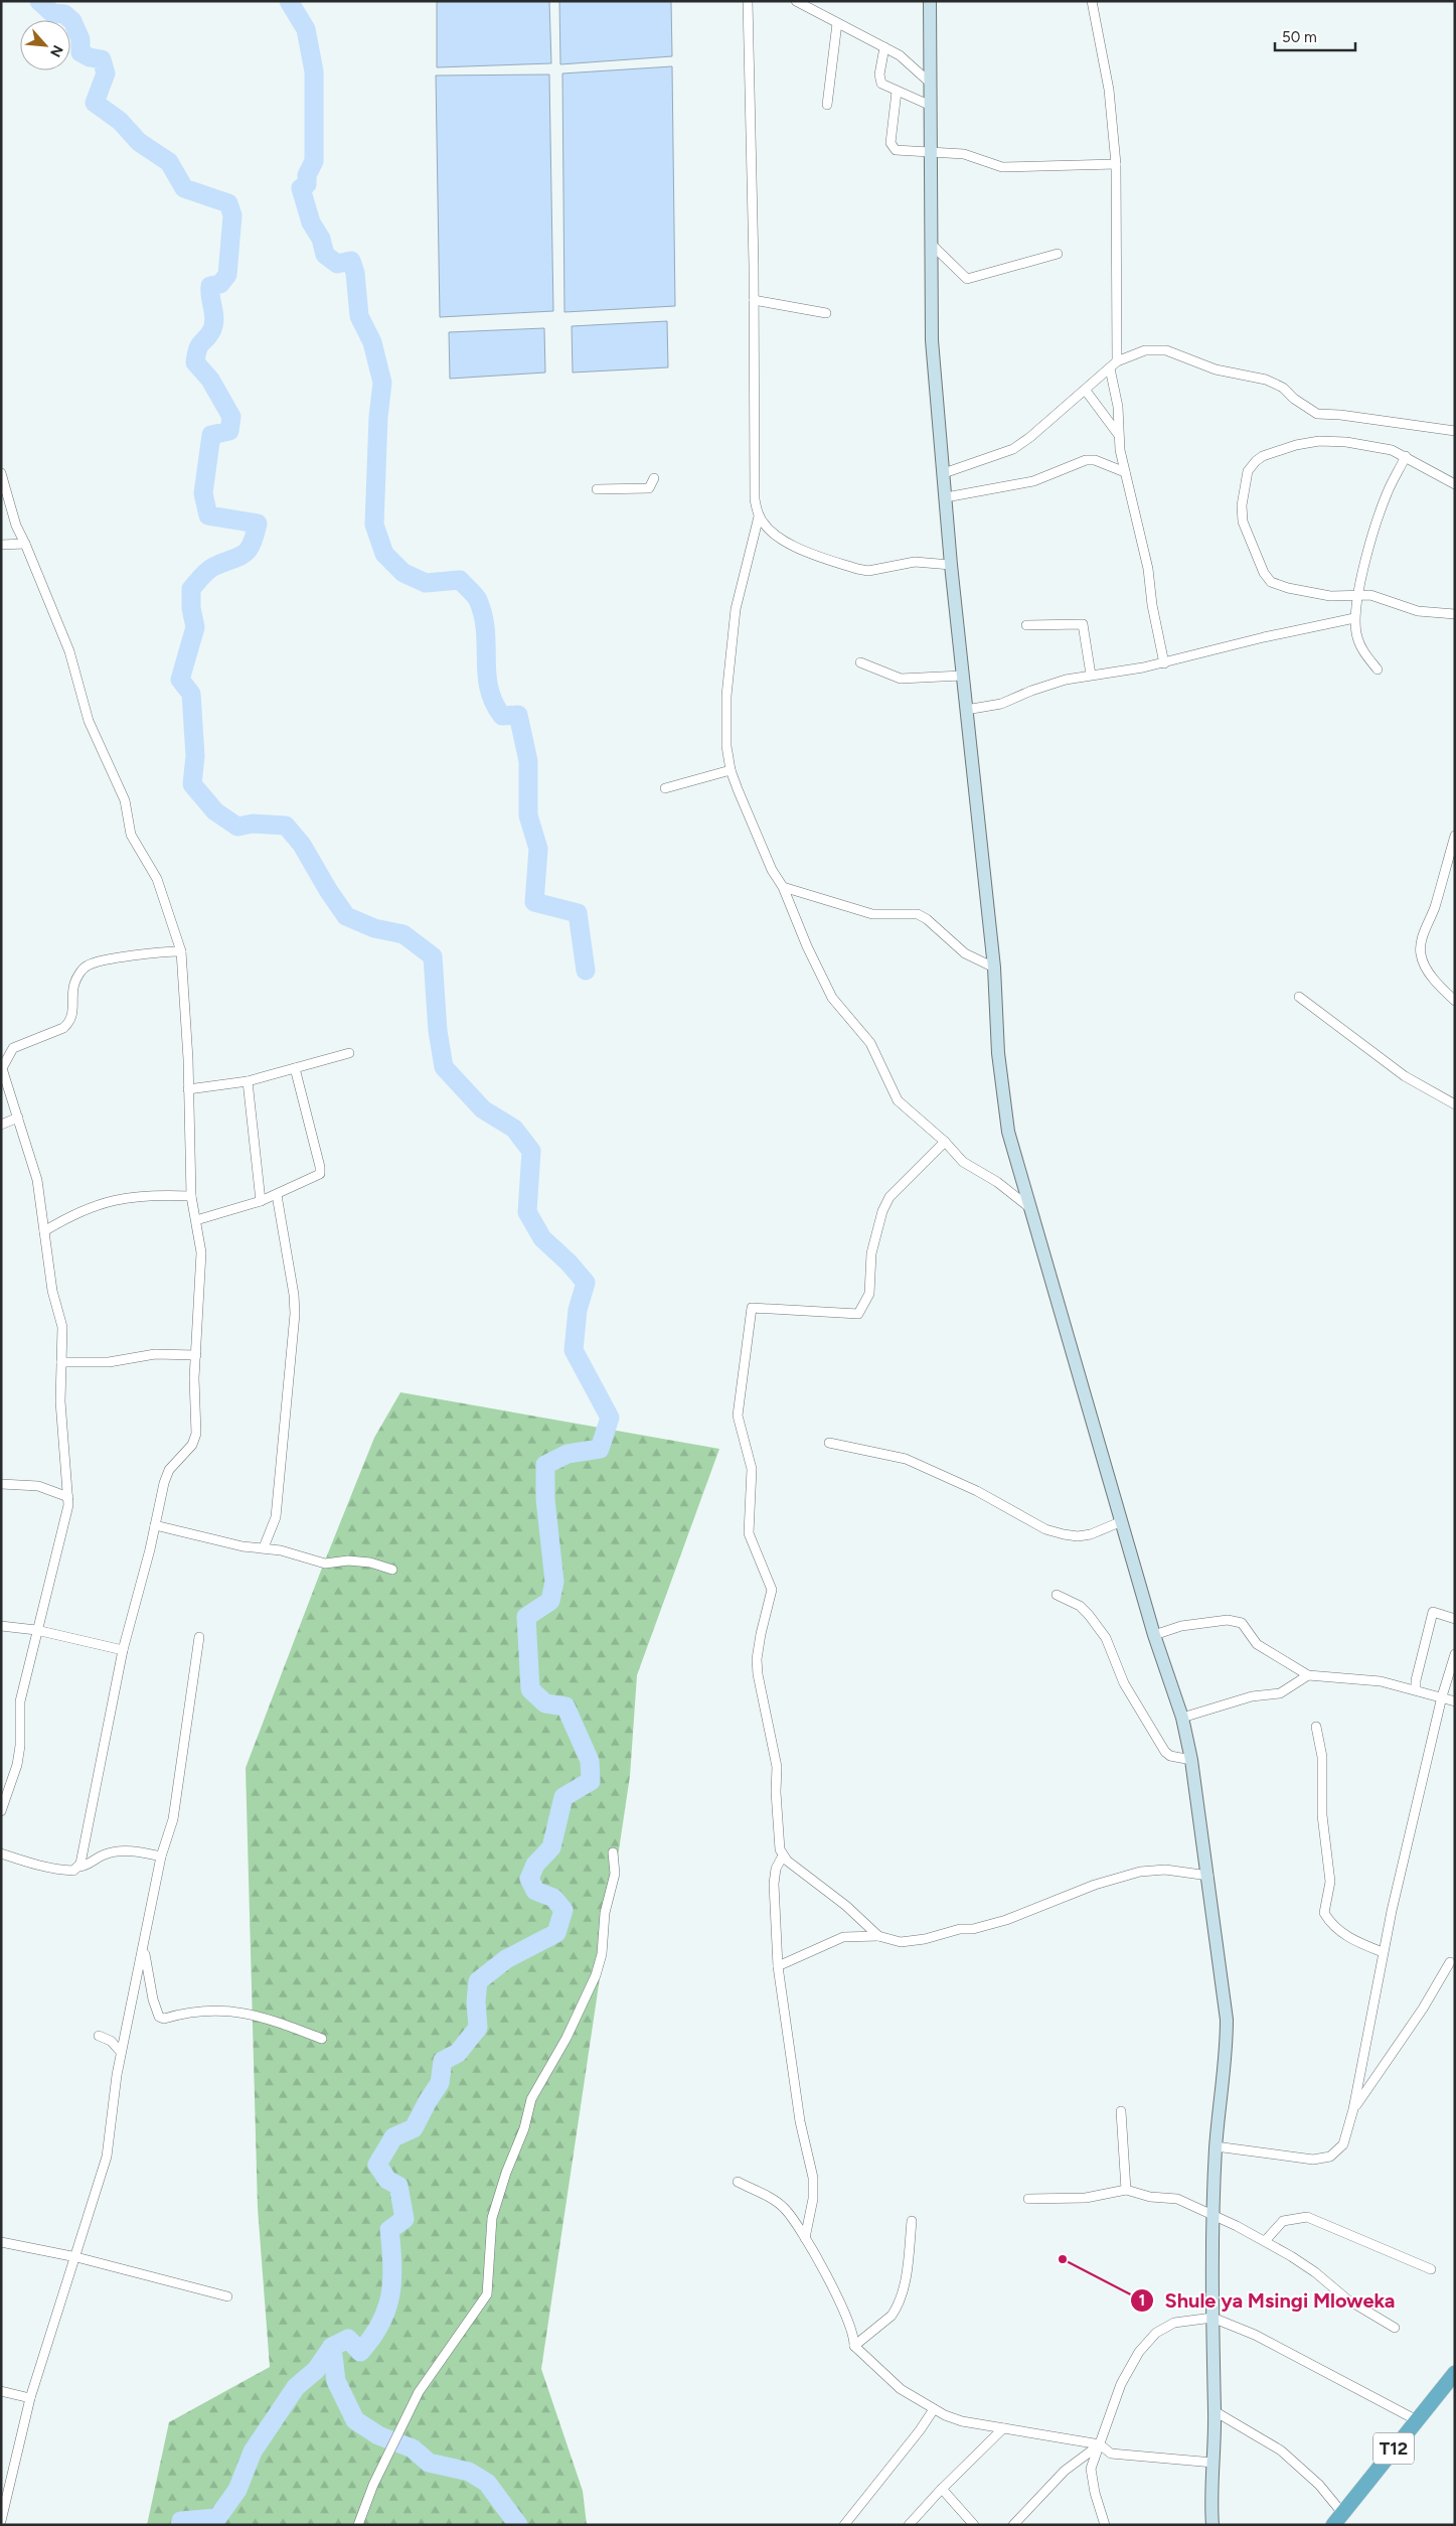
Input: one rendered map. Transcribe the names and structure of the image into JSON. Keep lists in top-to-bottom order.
{
  "streets": {
    "highway": ["T12"]
  },
  "places": ["Shule ya Msingi Mloweka"],
  "scale_bar": "50 m",
  "north": "bottom right"
}
